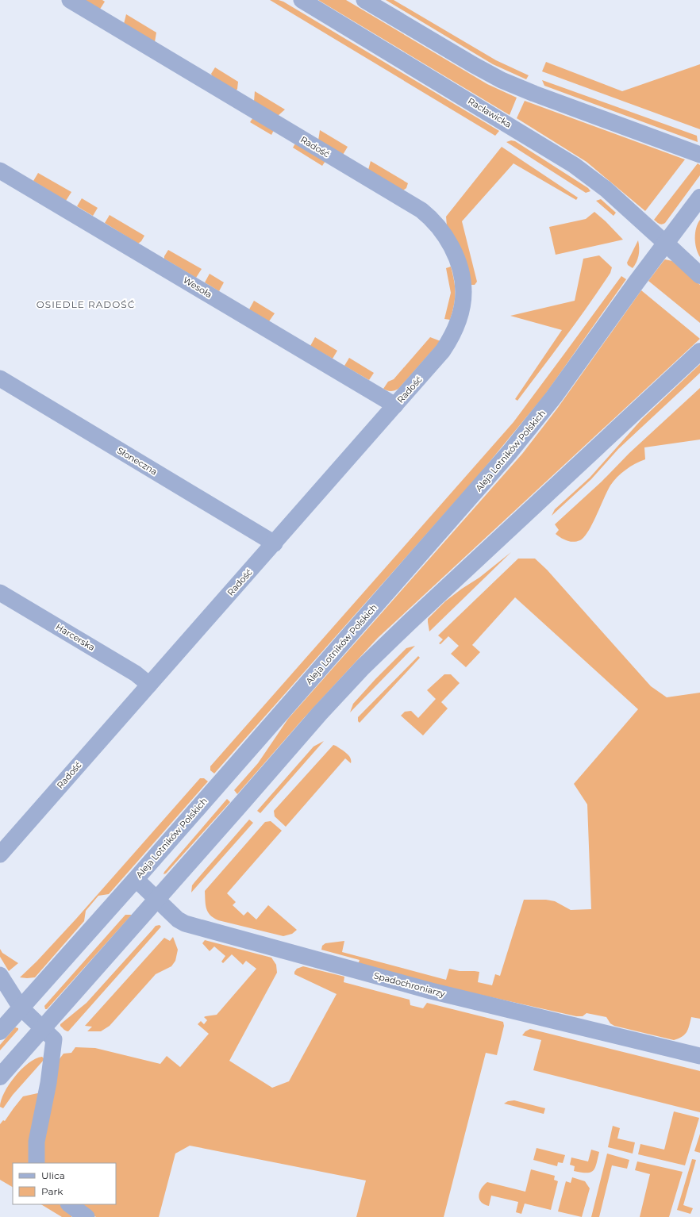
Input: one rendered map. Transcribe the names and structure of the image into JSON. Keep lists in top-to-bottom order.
{
  "streets": {
    "street": [
      "Racławicka",
      "Radość",
      "Wesoła",
      "Aleja Lotników Polskich",
      "Słoneczna",
      "Harcerska",
      "Spadochroniarzy"
    ]
  },
  "crossings": [
    ["Racławicka", "Aleja Lotników Polskich"],
    ["Radość", "Wesoła"],
    ["Radość", "Słoneczna"],
    ["Radość", "Harcerska"],
    ["Aleja Lotników Polskich", "Spadochroniarzy"]
  ],
  "districts": ["OSIEDLE RADOŚĆ"],
  "legend": ["Ulica", "Park"]
}
